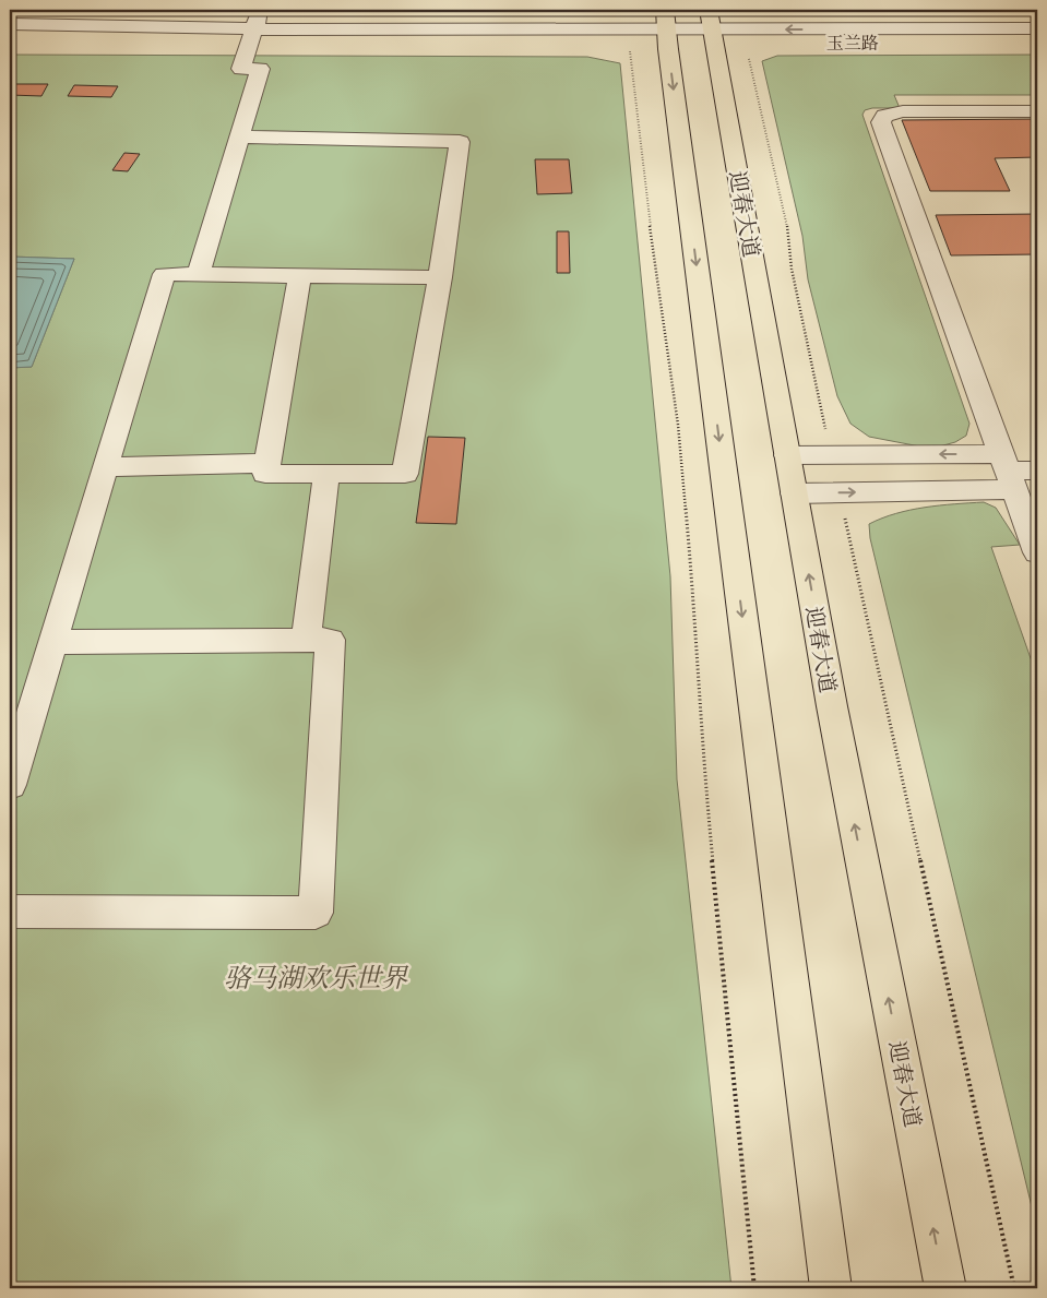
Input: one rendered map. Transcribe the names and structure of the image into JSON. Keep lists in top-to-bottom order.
{
  "streets": {
    "main road": ["迎春大道"],
    "street": ["玉兰路"]
  },
  "crossings": [
    ["玉兰路", "迎春大道"]
  ],
  "parks": ["骆马湖欢乐世界"]
}
